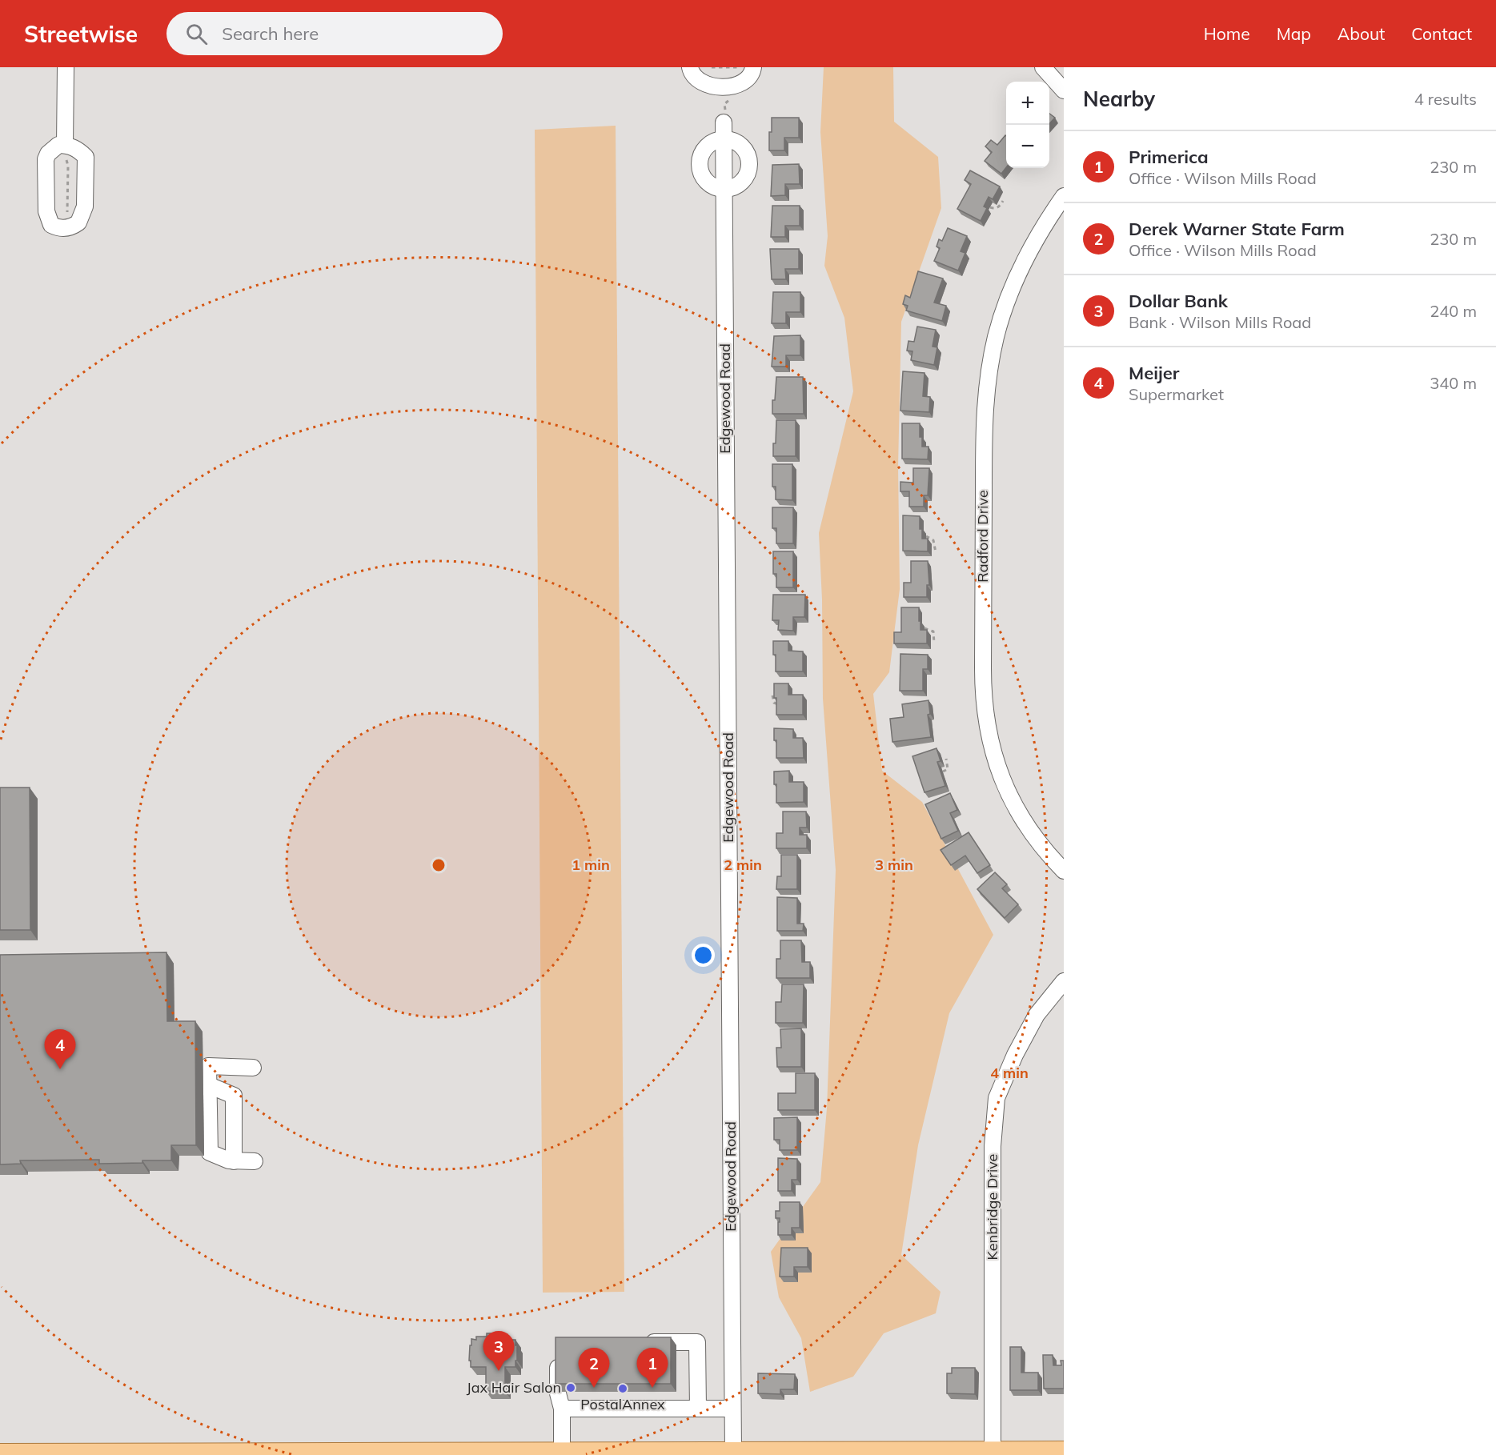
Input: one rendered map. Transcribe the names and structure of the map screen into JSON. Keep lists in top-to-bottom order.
{
  "streets": {
    "street": ["Edgewood Road", "Radford Drive", "Kenbridge Drive"]
  },
  "places": ["Jax Hair Salon", "PostalAnnex"],
  "page": {
    "header": "Streetwise",
    "search": "Search here",
    "nav": [
      "Home",
      "Map",
      "About",
      "Contact"
    ],
    "heading": ["Nearby", "4 results"],
    "map_buttons": ["+", "−"],
    "list": [
      {
        "mark": "1",
        "name": "Primerica",
        "note": "Office · Wilson Mills Road",
        "value": "230 m"
      },
      {
        "mark": "2",
        "name": "Derek Warner State Farm",
        "note": "Office · Wilson Mills Road",
        "value": "230 m"
      },
      {
        "mark": "3",
        "name": "Dollar Bank",
        "note": "Bank · Wilson Mills Road",
        "value": "240 m"
      },
      {
        "mark": "4",
        "name": "Meijer",
        "note": "Supermarket",
        "value": "340 m"
      }
    ],
    "pins": [
      "4",
      "3",
      "1",
      "2"
    ]
  },
  "rings": [
    "1 min",
    "2 min",
    "3 min",
    "4 min"
  ]
}
